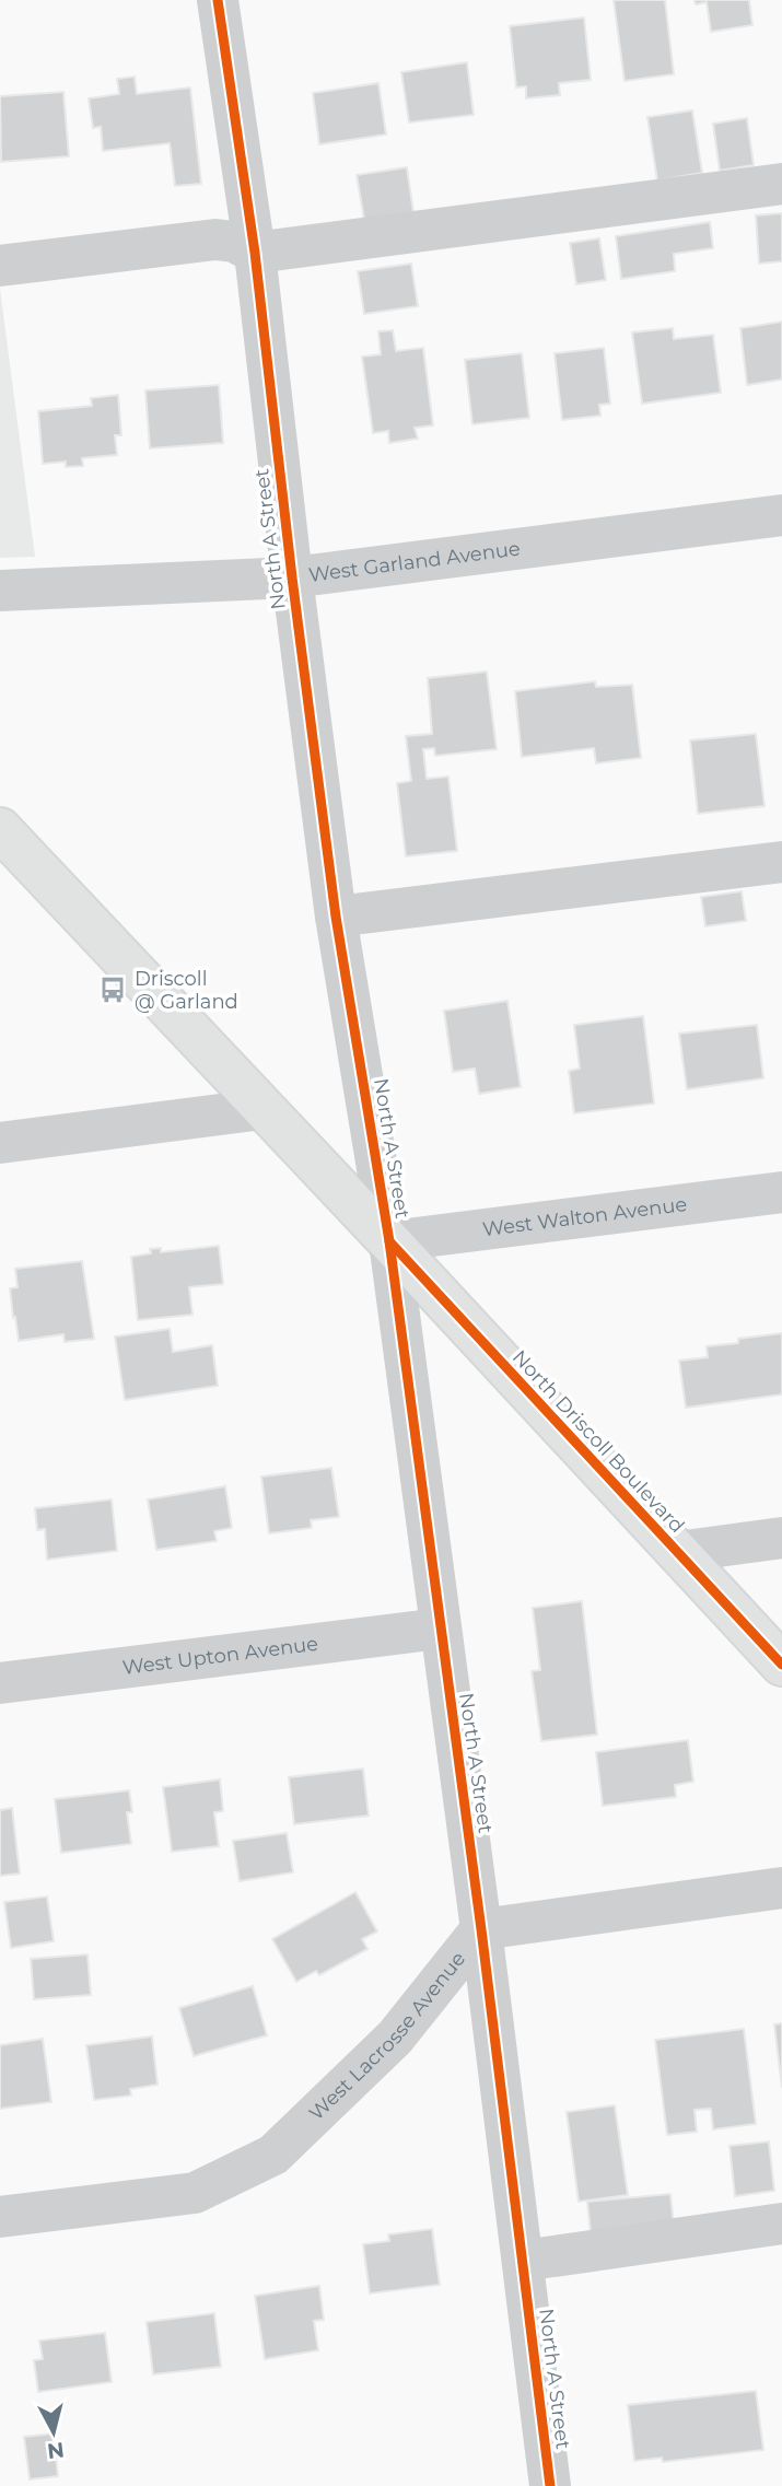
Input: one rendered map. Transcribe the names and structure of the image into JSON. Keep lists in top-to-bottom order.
{
  "streets": {
    "main road": ["North Driscoll Boulevard"],
    "street": [
      "North A Street",
      "West Garland Avenue",
      "West Walton Avenue",
      "West Upton Avenue",
      "West Lacrosse Avenue"
    ]
  },
  "crossings": [
    ["North A Street", "West Garland Avenue"],
    ["North A Street", "West Walton Avenue"],
    ["North A Street", "North Driscoll Boulevard"],
    ["North A Street", "West Upton Avenue"],
    ["North A Street", "West Lacrosse Avenue"],
    ["West Walton Avenue", "North Driscoll Boulevard"]
  ],
  "places": {
    "bus stop": ["Driscoll @ Garland"]
  },
  "north": "bottom"
}
